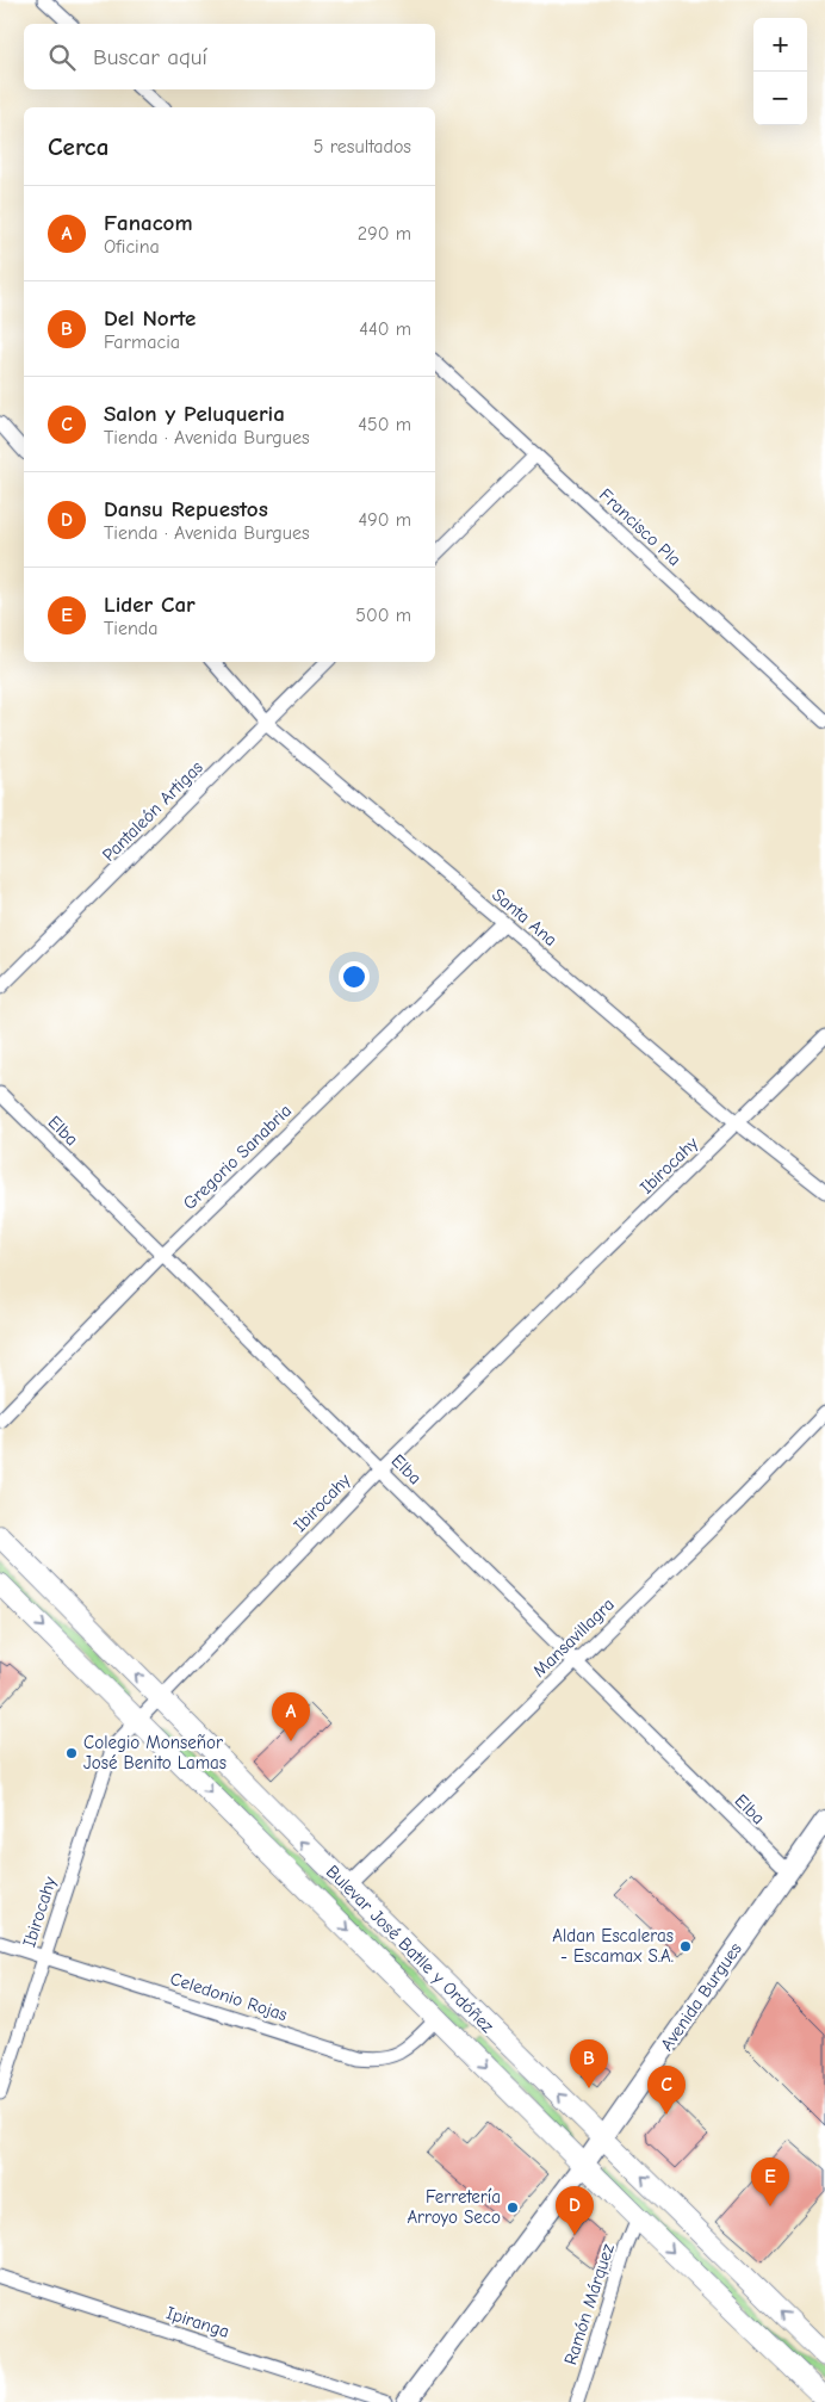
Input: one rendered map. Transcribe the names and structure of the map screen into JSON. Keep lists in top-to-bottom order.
{
  "streets": {
    "main road": ["Bulevar José Batlle y Ordóñez"],
    "street": [
      "Francisco Pla",
      "Pantaleón Artigas",
      "Santa Ana",
      "Elba",
      "Gregorio Sanabria",
      "Ibirocahy",
      "Mansavillagra",
      "Celedonio Rojas",
      "Avenida Burgues",
      "Ramón Márquez",
      "Ipiranga"
    ]
  },
  "crossings": [
    ["Pantaleón Artigas", "Santa Ana"],
    ["Santa Ana", "Gregorio Sanabria"],
    ["Santa Ana", "Ibirocahy"],
    ["Elba", "Gregorio Sanabria"],
    ["Elba", "Ibirocahy"],
    ["Elba", "Mansavillagra"],
    ["Elba", "Avenida Burgues"],
    ["Ibirocahy", "Bulevar José Batlle y Ordóñez"],
    ["Ibirocahy", "Celedonio Rojas"],
    ["Mansavillagra", "Bulevar José Batlle y Ordóñez"],
    ["Bulevar José Batlle y Ordóñez", "Celedonio Rojas"],
    ["Bulevar José Batlle y Ordóñez", "Avenida Burgues"],
    ["Bulevar José Batlle y Ordóñez", "Ramón Márquez"]
  ],
  "places": ["Colegio Monseñor José Benito Lamas", "Aldan Escaleras - Escamax S.A.", "Ferretería Arroyo Seco"],
  "page": {
    "map_buttons": ["+", "−"],
    "search": "Buscar aquí",
    "heading": ["Cerca", "5 resultados"],
    "list": [
      {
        "mark": "A",
        "name": "Fanacom",
        "note": "Oficina",
        "value": "290 m"
      },
      {
        "mark": "B",
        "name": "Del Norte",
        "note": "Farmacia",
        "value": "440 m"
      },
      {
        "mark": "C",
        "name": "Salon y Peluqueria",
        "note": "Tienda · Avenida Burgues",
        "value": "450 m"
      },
      {
        "mark": "D",
        "name": "Dansu Repuestos",
        "note": "Tienda · Avenida Burgues",
        "value": "490 m"
      },
      {
        "mark": "E",
        "name": "Lider Car",
        "note": "Tienda",
        "value": "500 m"
      }
    ],
    "pins": [
      "A",
      "B",
      "C",
      "E",
      "D"
    ]
  }
}
